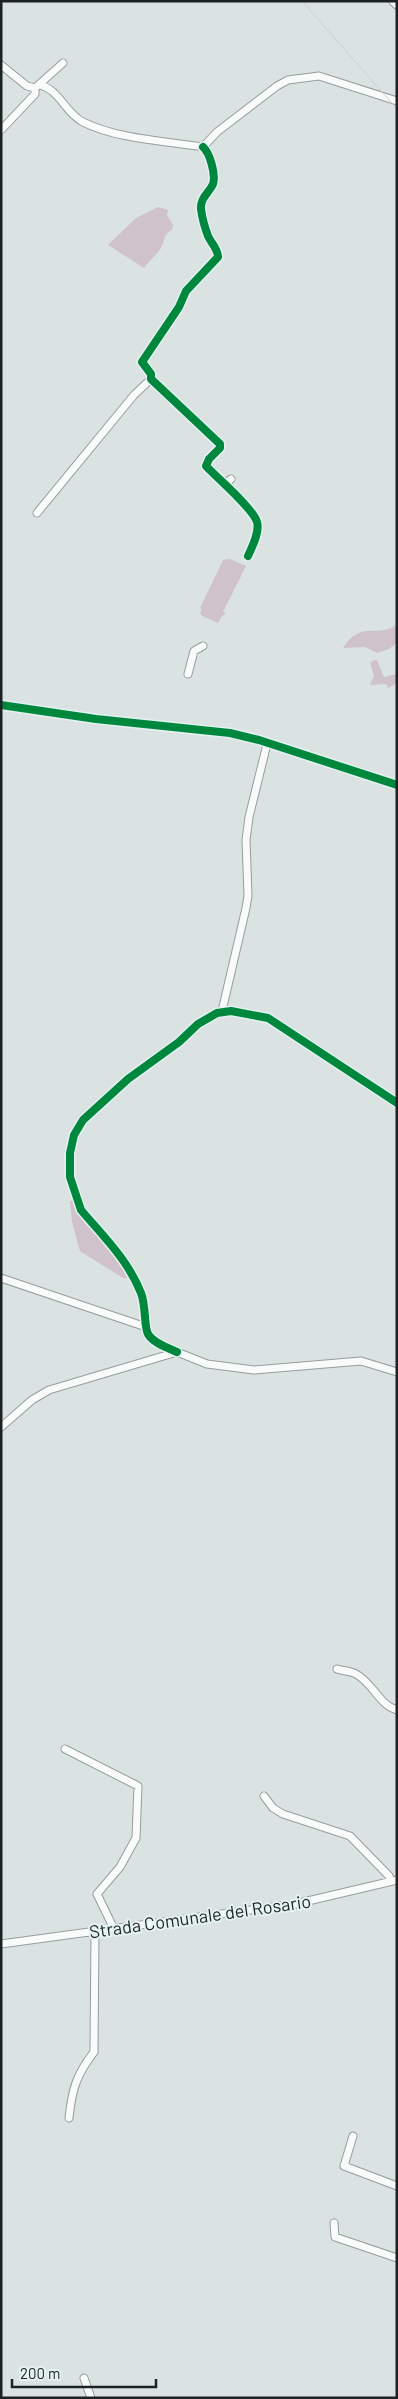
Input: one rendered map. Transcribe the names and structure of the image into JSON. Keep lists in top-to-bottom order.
{
  "streets": {
    "street": ["Strada Comunale del Rosario"]
  },
  "scale_bar": "200 m"
}
